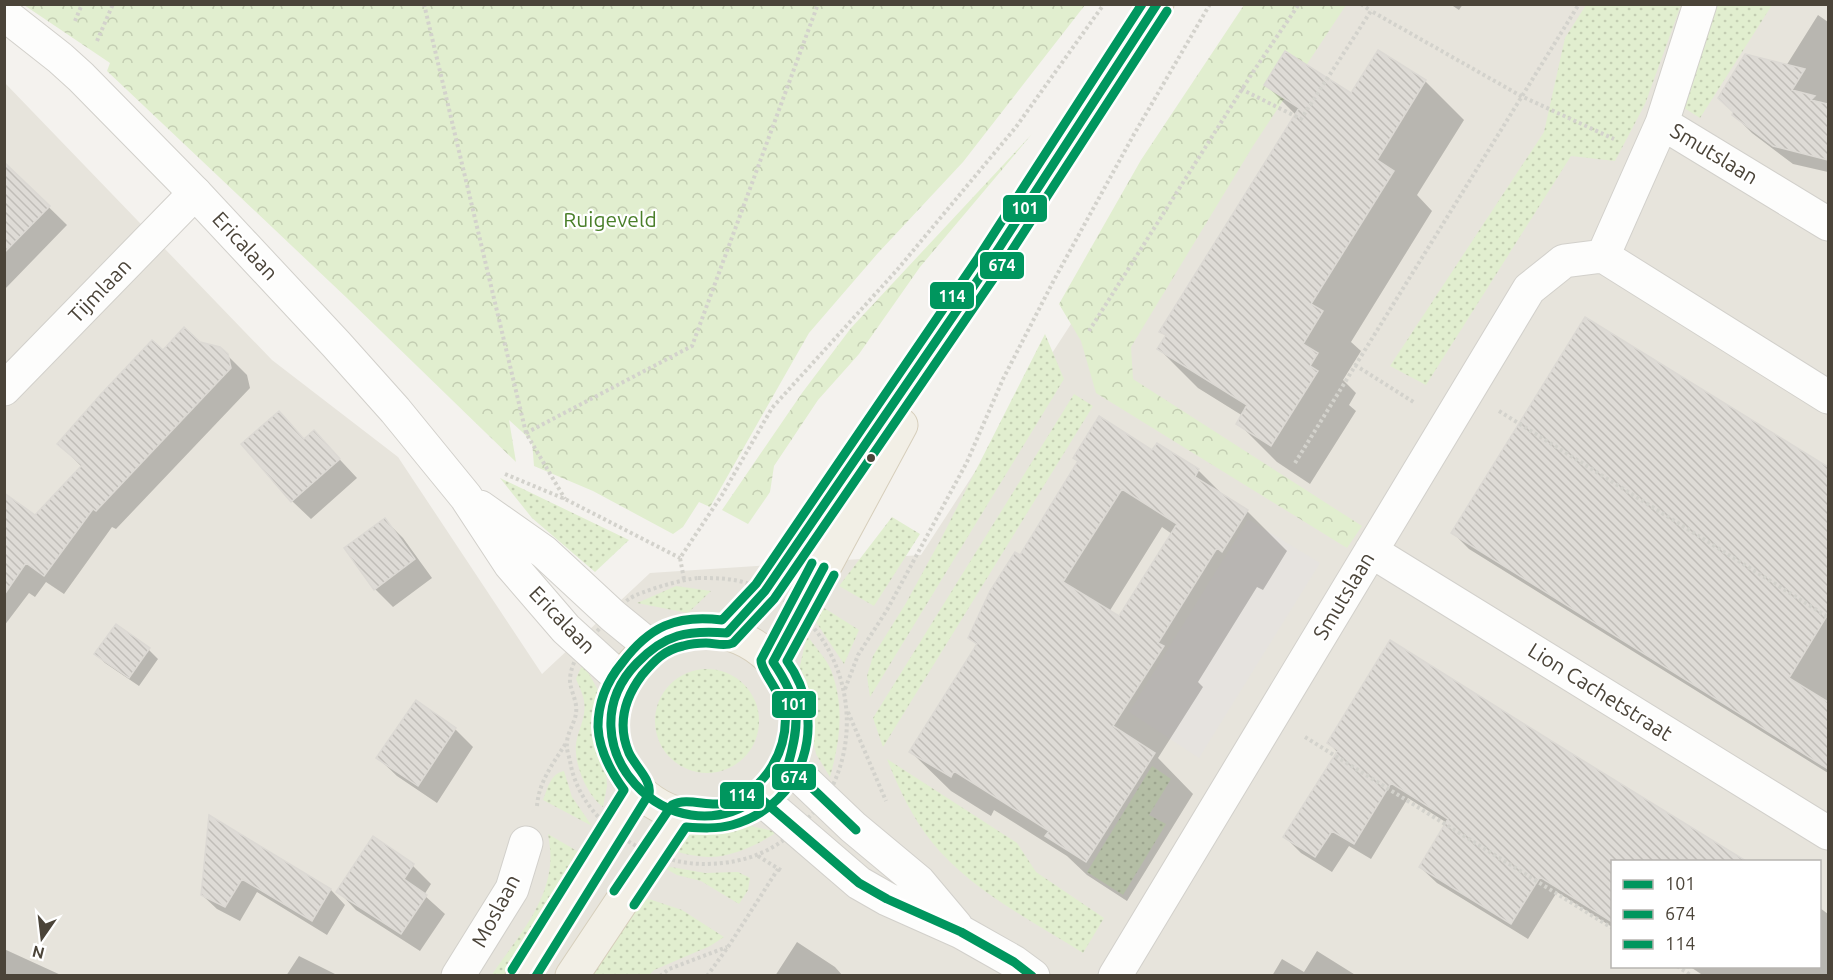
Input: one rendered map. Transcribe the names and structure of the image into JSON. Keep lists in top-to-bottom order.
{
  "streets": {
    "street": [
      "Smutslaan",
      "Ericalaan",
      "Tijmlaan",
      "Lion Cachetstraat",
      "Moslaan"
    ]
  },
  "crossings": [
    ["Smutslaan", "Lion Cachetstraat"],
    ["Ericalaan", "Tijmlaan"]
  ],
  "parks": ["Ruigeveld"],
  "lines": ["transit line 101", "transit line 114", "transit line 674"],
  "legend": ["101", "674", "114"],
  "north": "bottom"
}
